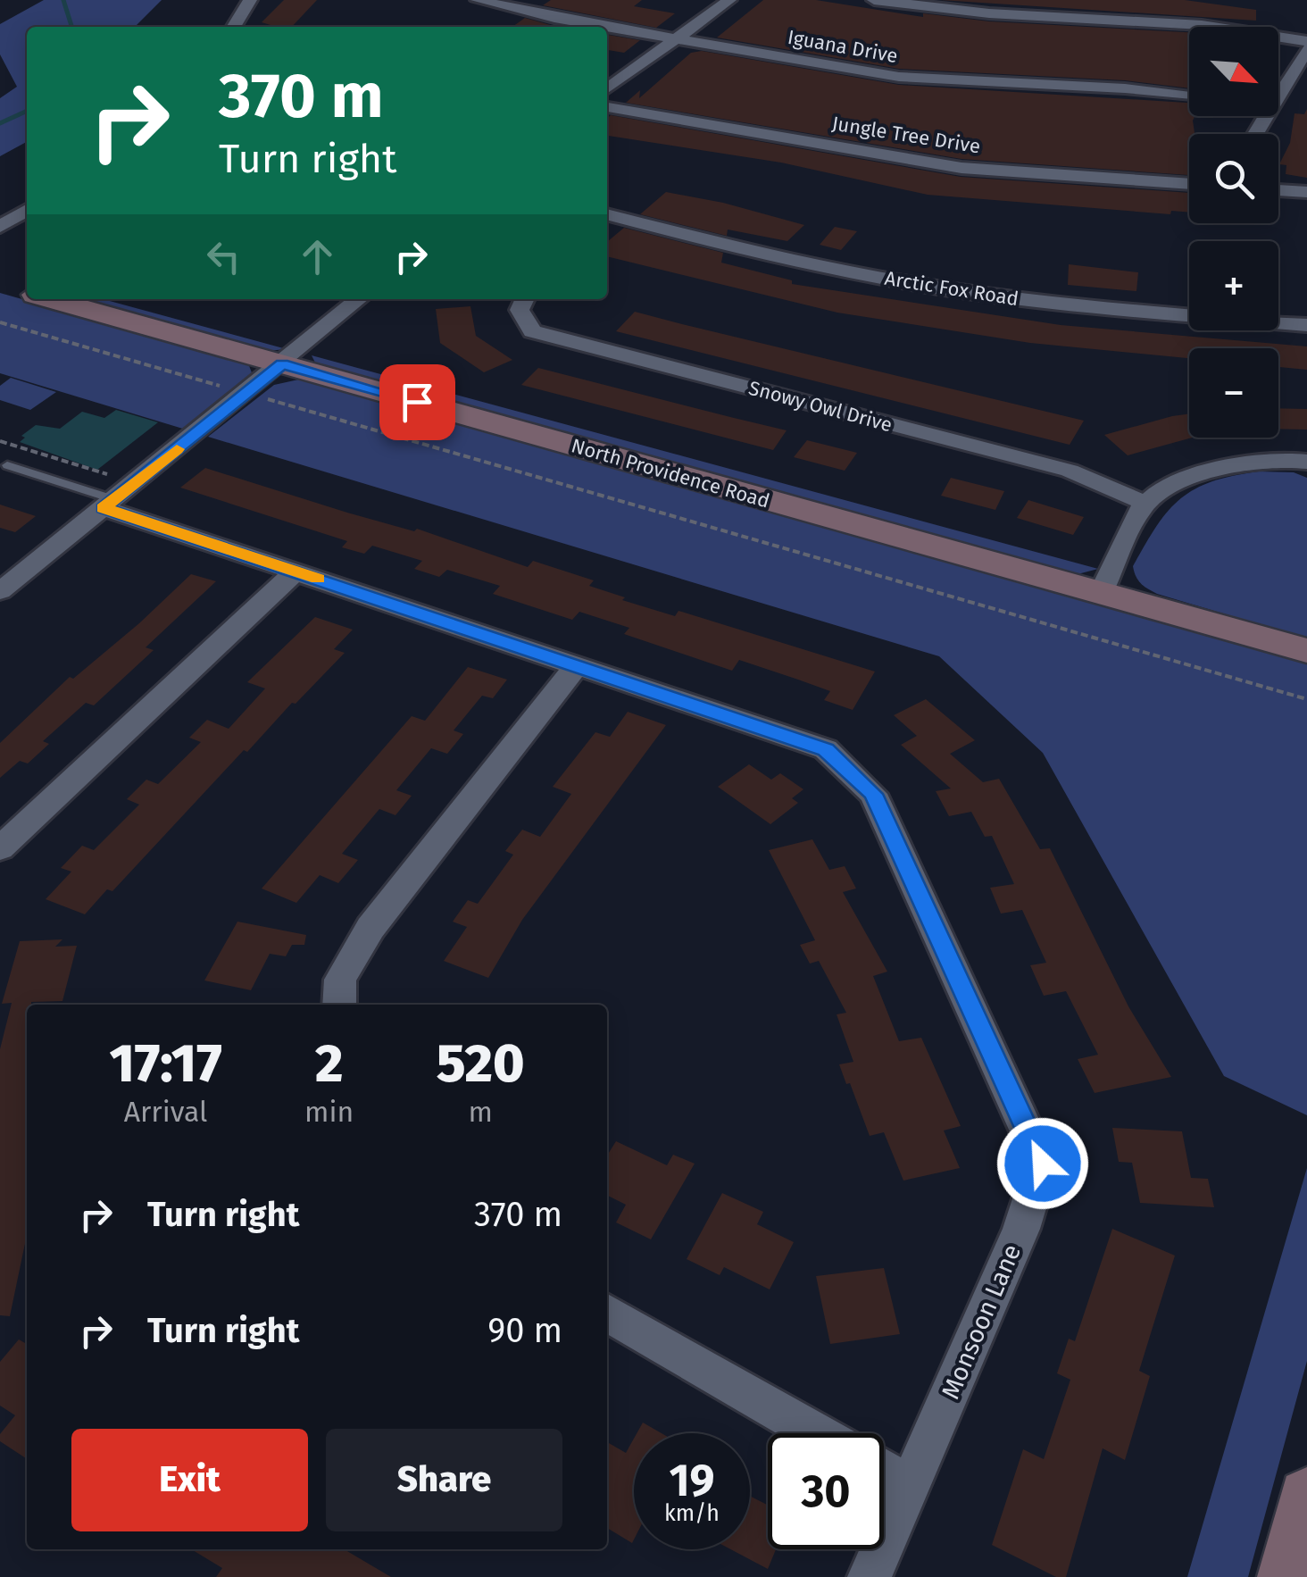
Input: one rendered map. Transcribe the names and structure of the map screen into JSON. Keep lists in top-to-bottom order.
{
  "streets": {
    "street": [
      "Iguana Drive",
      "Jungle Tree Drive",
      "Arctic Fox Road",
      "Snowy Owl Drive",
      "North Providence Road",
      "Monsoon Lane"
    ]
  },
  "north": "bottom right",
  "page": {
    "map_buttons": ["+", "−"],
    "turn": ["370 m", "Turn right"],
    "eta": [
      "17:17",
      "Arrival",
      "2",
      "min",
      "520",
      "m"
    ],
    "list": [
      {
        "name": "Turn right",
        "value": "370 m"
      },
      {
        "name": "Turn right",
        "value": "90 m"
      }
    ],
    "buttons": ["Exit", "Share"],
    "speed": "19 km/h",
    "limit": "30"
  }
}
